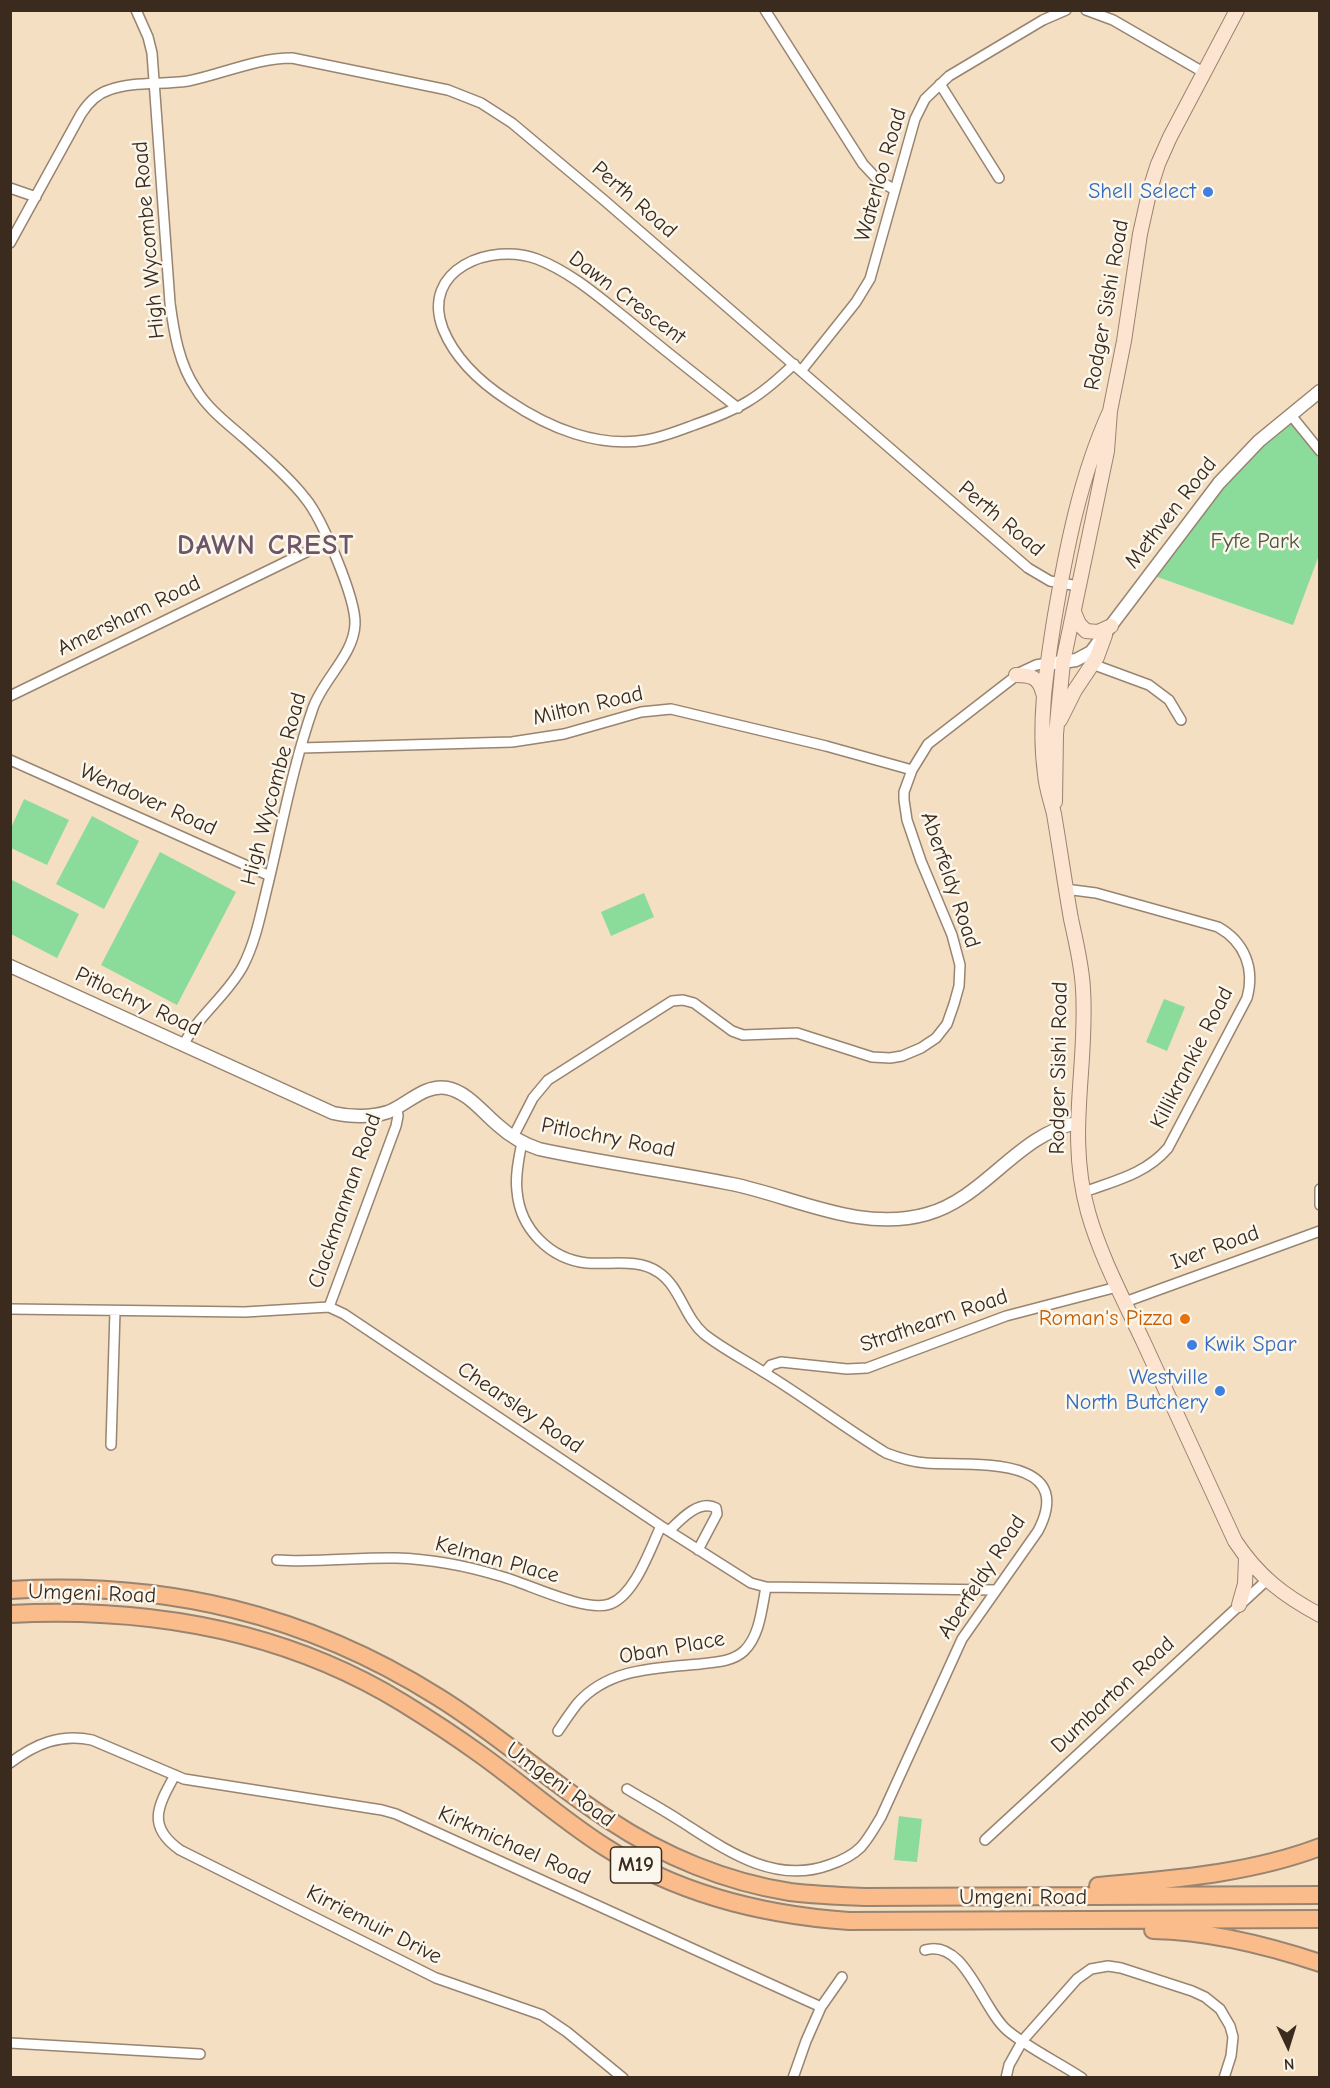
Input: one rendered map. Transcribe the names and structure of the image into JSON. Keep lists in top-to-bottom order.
{
  "streets": {
    "highway": ["Umgeni Road", "M19"],
    "main road": ["Rodger Sishi Road"],
    "street": [
      "Waterloo Road",
      "Perth Road",
      "High Wycombe Road",
      "Dawn Crescent",
      "Methven Road",
      "Amersham Road",
      "Milton Road",
      "Wendover Road",
      "Aberfeldy Road",
      "Pitlochry Road",
      "Killikrankie Road",
      "Clackmannan Road",
      "Iver Road",
      "Strathearn Road",
      "Chearsley Road",
      "Kelman Place",
      "Oban Place",
      "Dumbarton Road",
      "Kirkmichael Road",
      "Kirriemuir Drive"
    ]
  },
  "crossings": [
    ["Waterloo Road", "Perth Road"],
    ["Perth Road", "High Wycombe Road"],
    ["Perth Road", "Dawn Crescent"],
    ["Perth Road", "Rodger Sishi Road"],
    ["High Wycombe Road", "Amersham Road"],
    ["High Wycombe Road", "Milton Road"],
    ["High Wycombe Road", "Wendover Road"],
    ["High Wycombe Road", "Pitlochry Road"],
    ["Rodger Sishi Road", "Methven Road"],
    ["Rodger Sishi Road", "Aberfeldy Road"],
    ["Rodger Sishi Road", "Pitlochry Road"],
    ["Rodger Sishi Road", "Killikrankie Road"],
    ["Rodger Sishi Road", "Iver Road"],
    ["Rodger Sishi Road", "Strathearn Road"],
    ["Rodger Sishi Road", "Dumbarton Road"],
    ["Methven Road", "Aberfeldy Road"],
    ["Milton Road", "Aberfeldy Road"],
    ["Aberfeldy Road", "Pitlochry Road"],
    ["Aberfeldy Road", "Strathearn Road"],
    ["Aberfeldy Road", "Chearsley Road"],
    ["Pitlochry Road", "Clackmannan Road"],
    ["Clackmannan Road", "Chearsley Road"],
    ["Chearsley Road", "Kelman Place"],
    ["Chearsley Road", "Oban Place"],
    ["Kirkmichael Road", "Kirriemuir Drive"]
  ],
  "districts": ["DAWN CREST"],
  "parks": ["Fyfe Park"],
  "places": [
    "Shell Select",
    "Roman's Pizza",
    "Kwik Spar",
    "Westville North Butchery"
  ],
  "north": "bottom"
}
